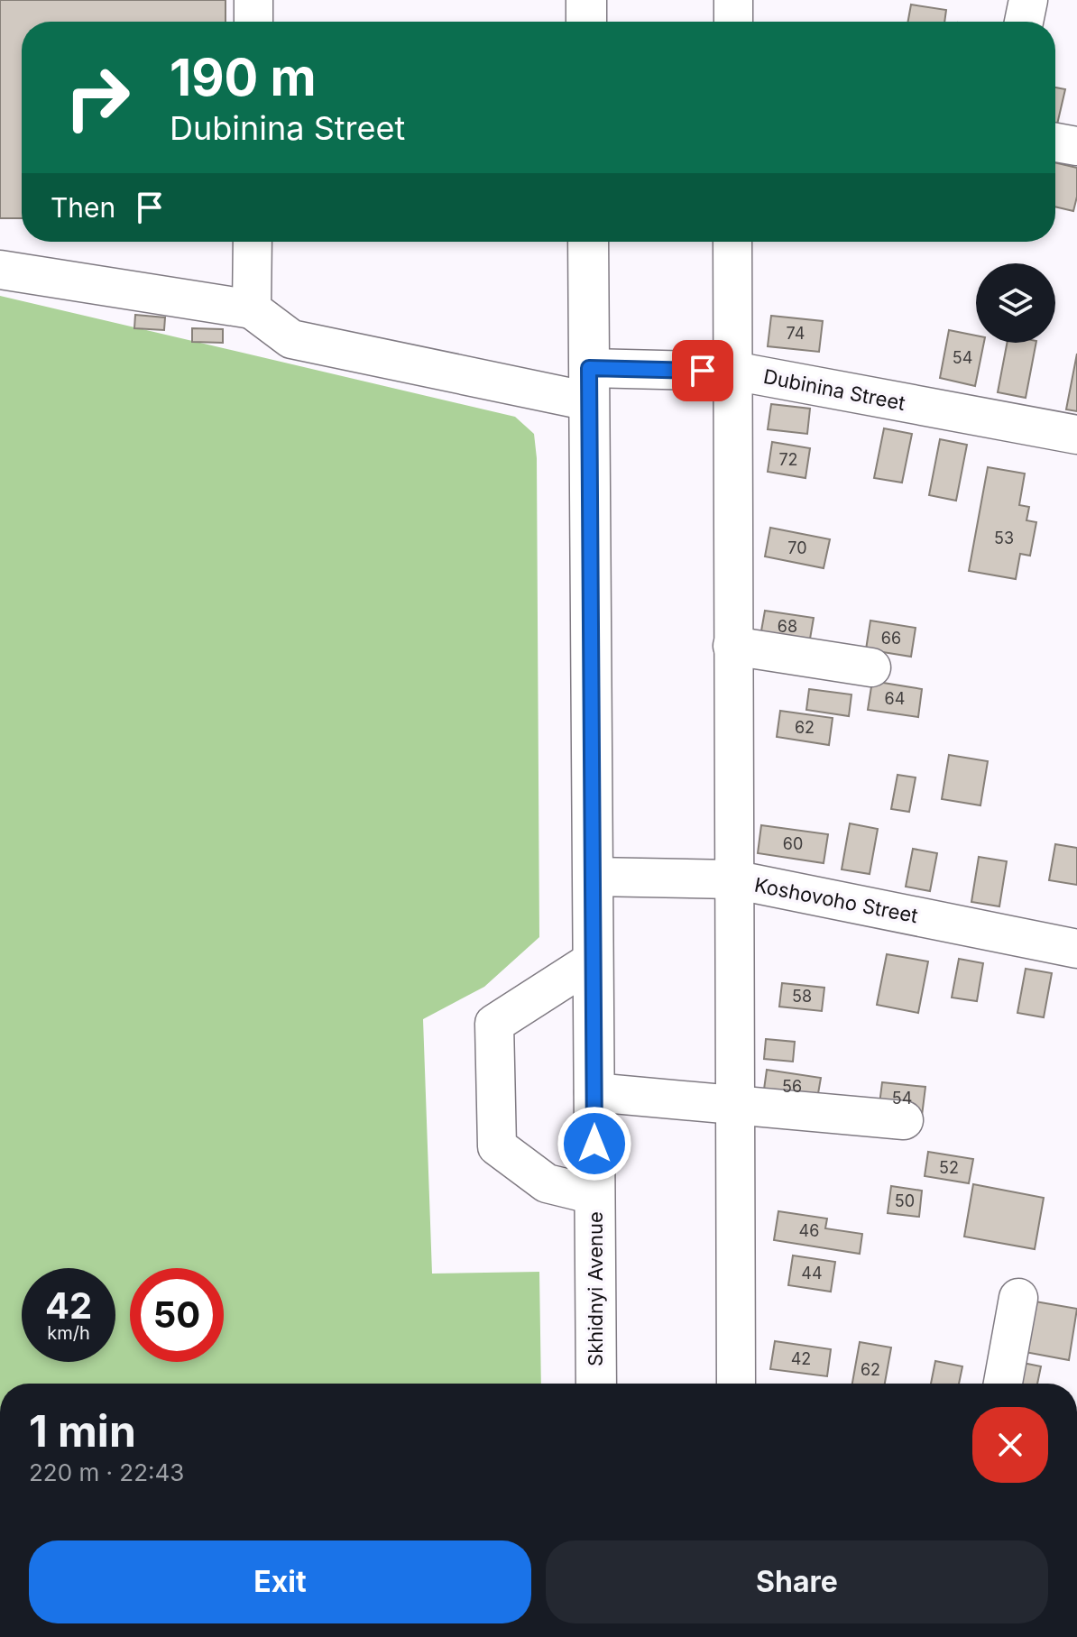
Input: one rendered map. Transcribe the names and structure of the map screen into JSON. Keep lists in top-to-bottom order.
{
  "streets": {
    "main road": ["Skhidnyi Avenue"],
    "street": ["Dubinina Street", "Koshovoho Street"]
  },
  "crossings": [
    ["Dubinina Street", "Skhidnyi Avenue"],
    ["Koshovoho Street", "Skhidnyi Avenue"]
  ],
  "house_numbers": [
    "74",
    "54",
    "72",
    "53",
    "70",
    "68",
    "66",
    "64",
    "62",
    "60",
    "58",
    "56",
    "54",
    "52",
    "50",
    "46",
    "44",
    "42",
    "62"
  ],
  "page": {
    "turn": ["190 m", "Dubinina Street"],
    "then": "Then",
    "speed": "42 km/h",
    "limit": "50",
    "heading": ["1 min", "220 m · 22:43"],
    "buttons": ["Exit", "Share"]
  }
}
